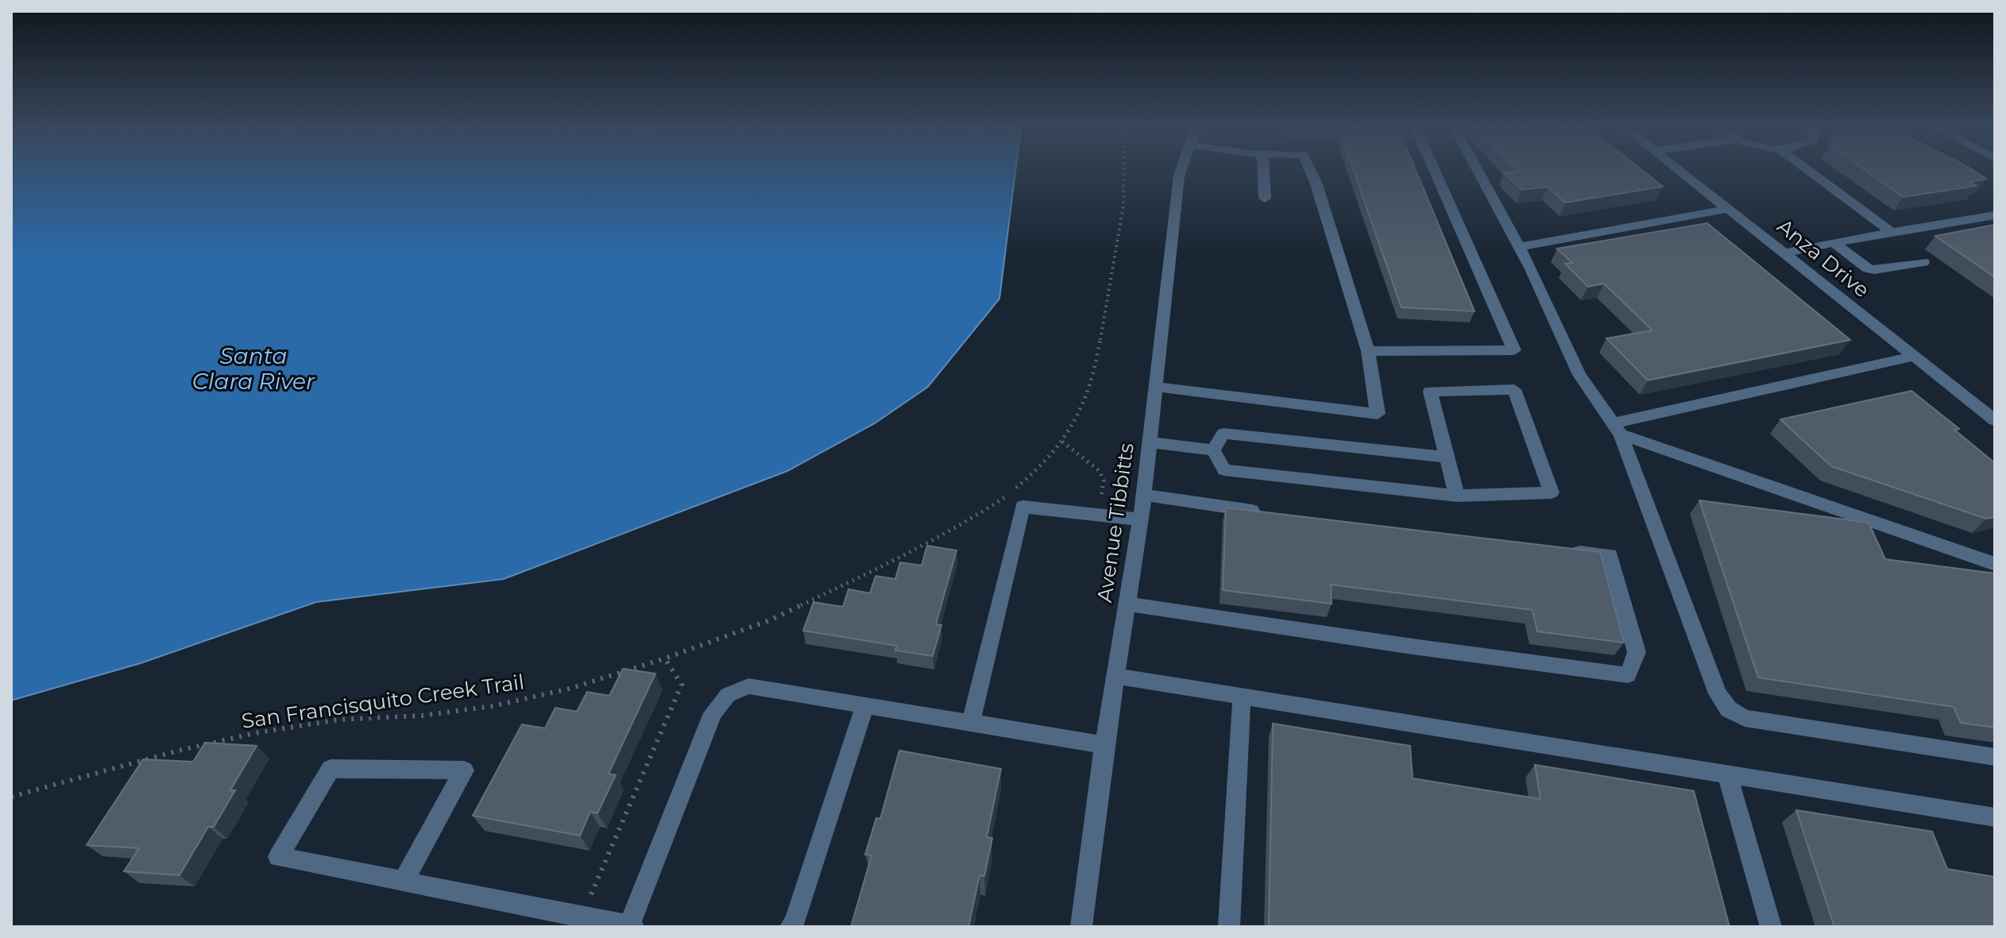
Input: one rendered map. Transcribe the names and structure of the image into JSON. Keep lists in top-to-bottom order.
{
  "streets": {
    "street": ["Anza Drive", "Avenue Tibbitts"],
    "path": ["San Francisquito Creek Trail"]
  },
  "water": ["Santa Clara River"]
}
